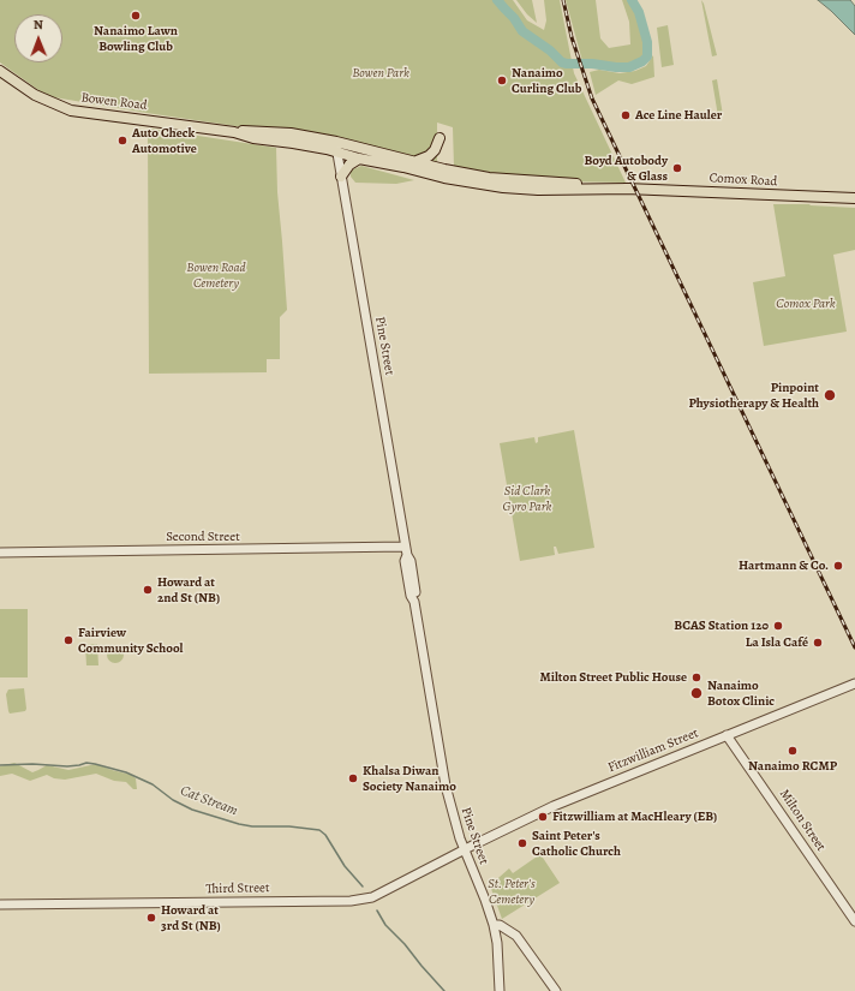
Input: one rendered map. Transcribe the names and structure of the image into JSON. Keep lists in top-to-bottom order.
{
  "streets": {
    "main road": ["Bowen Road", "Comox Road"],
    "street": [
      "Pine Street",
      "Second Street",
      "Fitzwilliam Street",
      "Milton Street",
      "Third Street"
    ]
  },
  "crossings": [
    ["Bowen Road", "Comox Road"],
    ["Bowen Road", "Pine Street"],
    ["Pine Street", "Second Street"],
    ["Pine Street", "Fitzwilliam Street"],
    ["Pine Street", "Third Street"],
    ["Fitzwilliam Street", "Milton Street"],
    ["Fitzwilliam Street", "Third Street"]
  ],
  "water": ["Cat Stream"],
  "parks": [
    "Bowen Park",
    "Bowen Road Cemetery",
    "Comox Park",
    "Sid Clark Gyro Park",
    "St. Peter's Cemetery"
  ],
  "places": [
    "Nanaimo Lawn Bowling Club",
    "Nanaimo Curling Club",
    "Ace Line Hauler",
    "Auto Check Automotive",
    "Boyd Autobody & Glass",
    "Pinpoint Physiotherapy & Health",
    "Hartmann & Co.",
    "Howard at 2nd St (NB)",
    "BCAS Station 120",
    "Fairview Community School",
    "La Isla Café",
    "Milton Street Public House",
    "Nanaimo Botox Clinic",
    "Nanaimo RCMP",
    "Khalsa Diwan Society Nanaimo",
    "Fitzwilliam at MacHleary (EB)",
    "Saint Peter's Catholic Church",
    "Howard at 3rd St (NB)"
  ],
  "north": "top"
}
